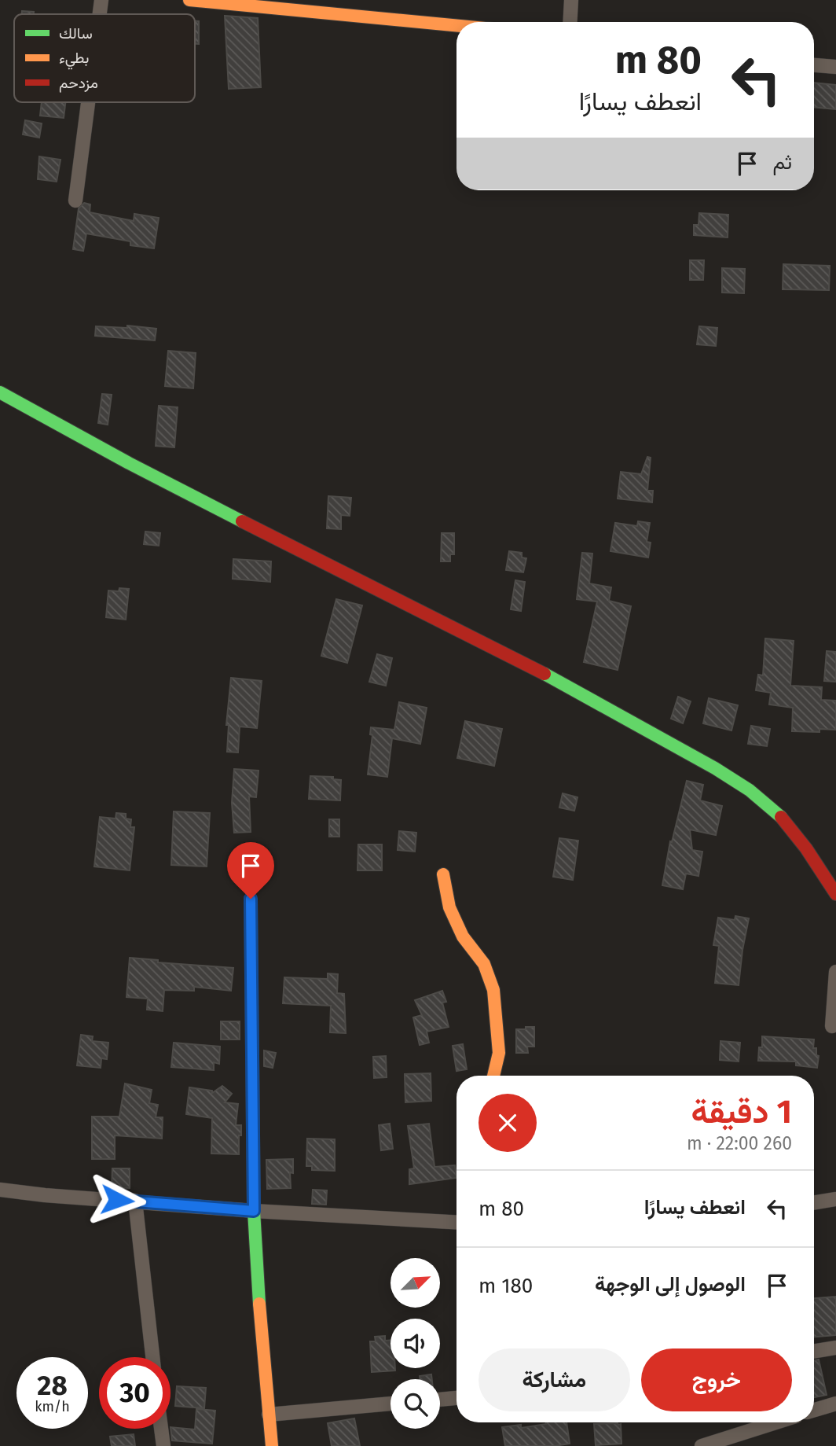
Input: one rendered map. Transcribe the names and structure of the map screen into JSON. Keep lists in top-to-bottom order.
{
  "legend": ["سالك", "بطيء", "مزدحم"],
  "north": "top right",
  "page": {
    "turn": ["80 m", "انعطف يسارًا"],
    "then": "ثم",
    "heading": ["1 دقيقة", "260 m · 22:00"],
    "list": [
      {
        "name": "انعطف يسارًا",
        "value": "80 m"
      },
      {
        "name": "الوصول إلى الوجهة",
        "value": "180 m"
      }
    ],
    "buttons": ["خروج", "مشاركة"],
    "speed": "28 km/h",
    "limit": "30"
  }
}
